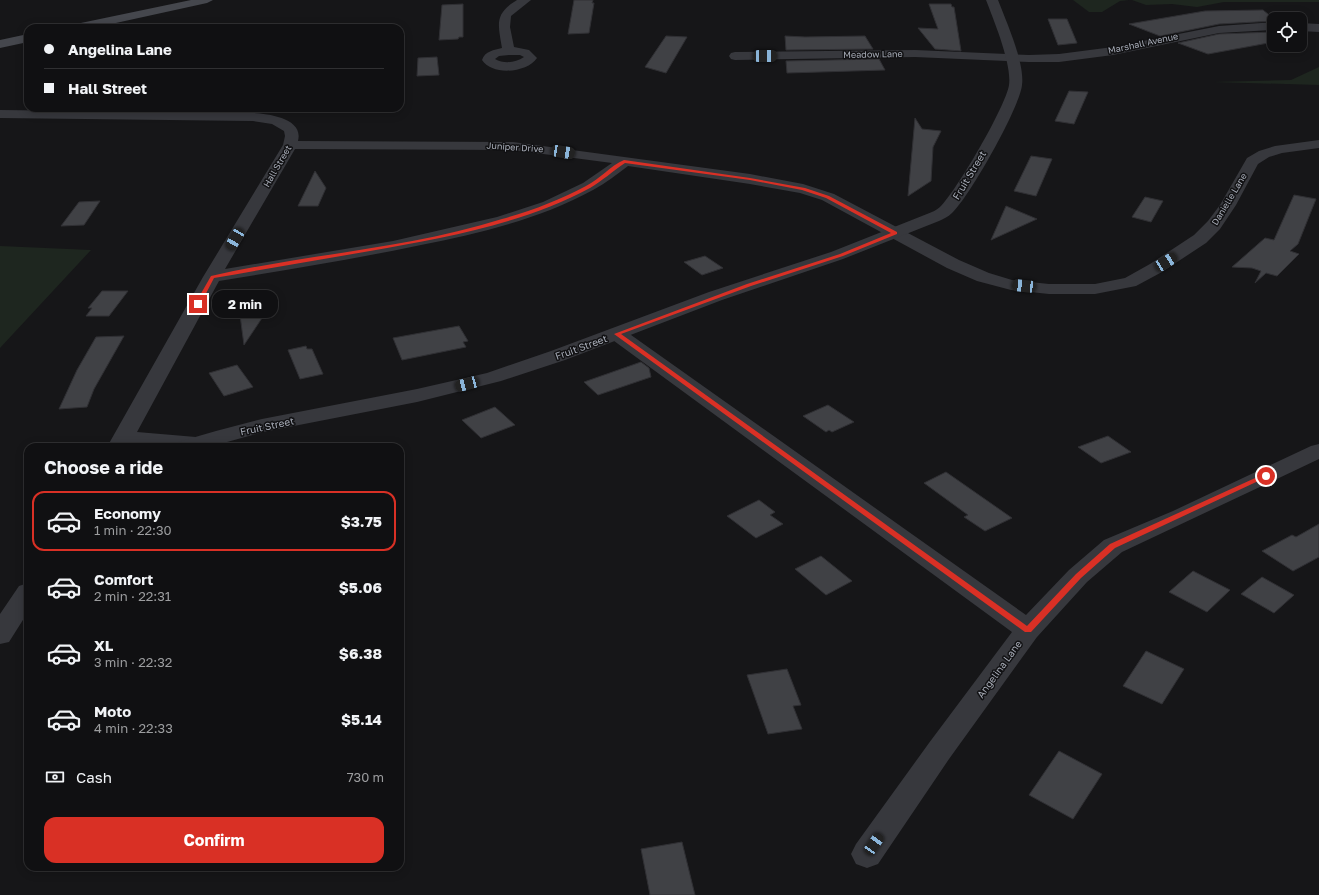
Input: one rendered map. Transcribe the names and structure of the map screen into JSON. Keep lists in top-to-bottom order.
{
  "streets": {
    "street": [
      "Marshall Avenue",
      "Meadow Lane",
      "Juniper Drive",
      "Hall Street",
      "Fruit Street",
      "Danielle Lane",
      "Angelina Lane"
    ]
  },
  "crossings": [
    ["Marshall Avenue", "Meadow Lane"],
    ["Marshall Avenue", "Fruit Street"],
    ["Meadow Lane", "Fruit Street"],
    ["Juniper Drive", "Hall Street"],
    ["Juniper Drive", "Fruit Street"],
    ["Juniper Drive", "Danielle Lane"],
    ["Fruit Street", "Danielle Lane"]
  ],
  "page": {
    "banner": ["Angelina Lane", "Hall Street"],
    "bubble": "2 min",
    "heading": "Choose a ride",
    "list": [
      {
        "name": "Economy",
        "note": "1 min · 22:30",
        "value": "$3.75"
      },
      {
        "name": "Comfort",
        "note": "2 min · 22:31",
        "value": "$5.06"
      },
      {
        "name": "XL",
        "note": "3 min · 22:32",
        "value": "$6.38"
      },
      {
        "name": "Moto",
        "note": "4 min · 22:33",
        "value": "$5.14"
      }
    ],
    "pay": ["Cash", "730 m"],
    "buttons": "Confirm"
  }
}
